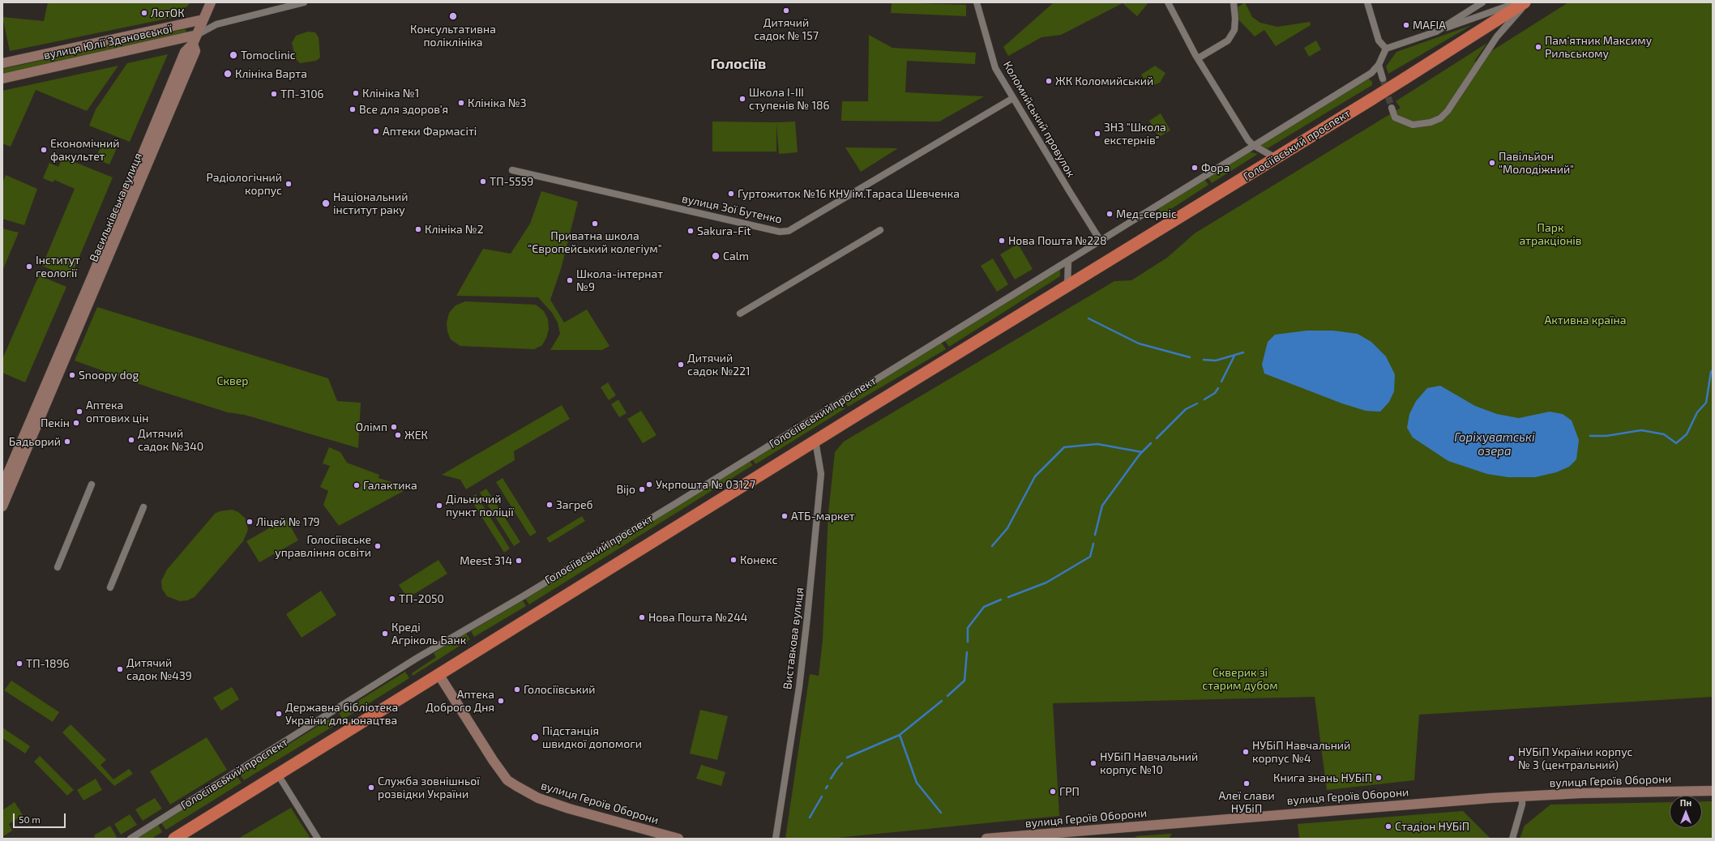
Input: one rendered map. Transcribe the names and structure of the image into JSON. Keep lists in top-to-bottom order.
{
  "streets": {
    "highway": ["Голосіївський проспект"],
    "street": [
      "вулиця Юлії Здановської",
      "Коломийський провулок",
      "Васильківська вулиця",
      "вулиця Зої Бутенко",
      "Виставкова вулиця",
      "вулиця Героїв Оборони"
    ]
  },
  "crossings": [
    ["вулиця Юлії Здановської", "Васильківська вулиця"],
    ["Коломийський провулок", "Голосіївський проспект"],
    ["Коломийський провулок", "вулиця Зої Бутенко"],
    ["Голосіївський проспект", "Виставкова вулиця"],
    ["Голосіївський проспект", "вулиця Героїв Оборони"]
  ],
  "districts": ["Голосіїв"],
  "water": ["Горіхуватські озера"],
  "parks": [
    "Парк атракціонів",
    "Активна країна",
    "Сквер",
    "Скверик зі старим дубом"
  ],
  "places": [
    "Дитячий садок № 157",
    "ЛотОК",
    "Консультативна поліклініка",
    "MAFIA",
    "Пам'ятник Максиму Рильському",
    "Tomoclinic",
    "Клініка Варта",
    "ЖК Коломийський",
    "Клініка №1",
    "ТП-3106",
    "Школа І-ІІІ ступенів № 186",
    "Клініка №3",
    "Все для здоров'я",
    "Аптеки Фармасіті",
    "ЗНЗ \"Школа екстернів\"",
    "Економічний факультет",
    "Павільйон \"Молодіжний\"",
    "Фора",
    "ТП-5559",
    "Радіологічний корпус",
    "Гуртожиток №16 КНУ ім.Тараса Шевченка",
    "Національний інститут раку",
    "Мед-сервіс",
    "Приватна школа \"Європейський колегіум\"",
    "Клініка №2",
    "Sakura-Fit",
    "Нова Пошта №228",
    "Calm",
    "Інститут геології",
    "Школа-інтернат №9",
    "Дитячий садок №221",
    "Snoopy dog",
    "Аптека оптових цін",
    "Пекін",
    "Олімп",
    "ЖЕК",
    "Дитячий садок №340",
    "Бадьорий",
    "Укрпошта № 03127",
    "Галактика",
    "Bijo",
    "Загреб",
    "Дільничий пункт поліції",
    "АТБ-маркет",
    "Ліцей № 179",
    "Голосіївське управління освіти",
    "Конекс",
    "Meest 314",
    "ТП-2050",
    "Нова Пошта №244",
    "Креді Агріколь Банк",
    "ТП-1896",
    "Дитячий садок №439",
    "Голосіївський",
    "Аптека Доброго Дня",
    "Державна бібліотека України для юнацтва",
    "Підстанція швидкої допомоги",
    "НУБіП Навчальний корпус №4",
    "НУБіП України корпус № 3 (центральний)",
    "НУБіП Навчальний корпус №10",
    "Книга знань НУБіП",
    "Алеї слави НУБіП",
    "Служба зовнішньої розвідки України",
    "ГРП",
    "Стадіон НУБіП"
  ],
  "scale_bar": "50 m",
  "north": "top"
}
